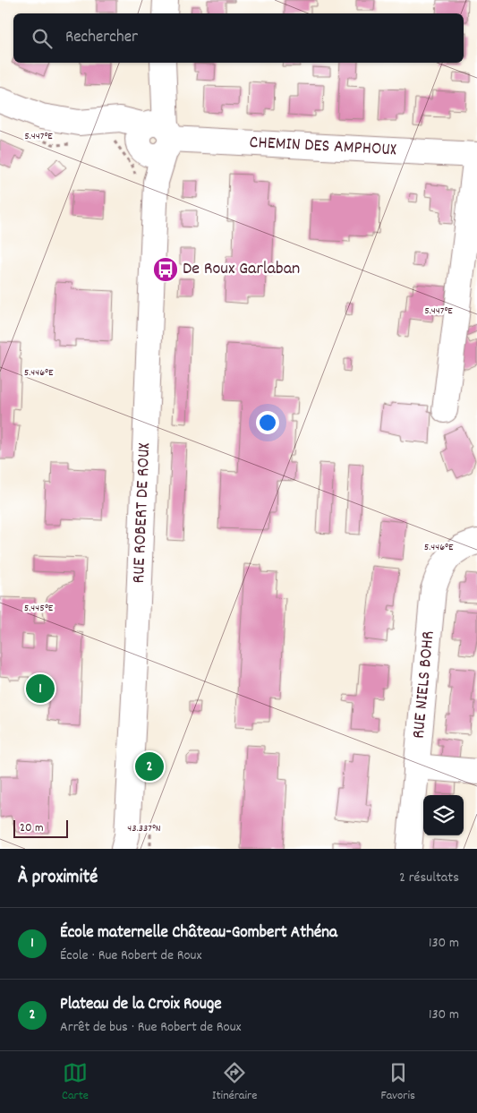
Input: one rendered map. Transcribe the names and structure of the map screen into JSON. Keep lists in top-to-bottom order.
{
  "streets": {
    "street": ["CHEMIN DES AMPHOUX", "RUE ROBERT DE ROUX", "RUE NIELS BOHR"]
  },
  "crossings": [
    ["CHEMIN DES AMPHOUX", "RUE ROBERT DE ROUX"]
  ],
  "places": {
    "bus stop": ["De Roux Garlaban"]
  },
  "scale_bar": "20 m",
  "page": {
    "search": "Rechercher",
    "pins": ["1", "2"],
    "scale": "20 m",
    "heading": ["À proximité", "2 résultats"],
    "list": [
      {
        "mark": "1",
        "name": "École maternelle Château-Gombert Athéna",
        "note": "École · Rue Robert de Roux",
        "value": "130 m"
      },
      {
        "mark": "2",
        "name": "Plateau de la Croix Rouge",
        "note": "Arrêt de bus · Rue Robert de Roux",
        "value": "130 m"
      }
    ],
    "nav": ["Carte", "Itinéraire", "Favoris"]
  },
  "coordinates": [
    "5.447°E",
    "5.446°E",
    "5.445°E",
    "43.337°N"
  ]
}
